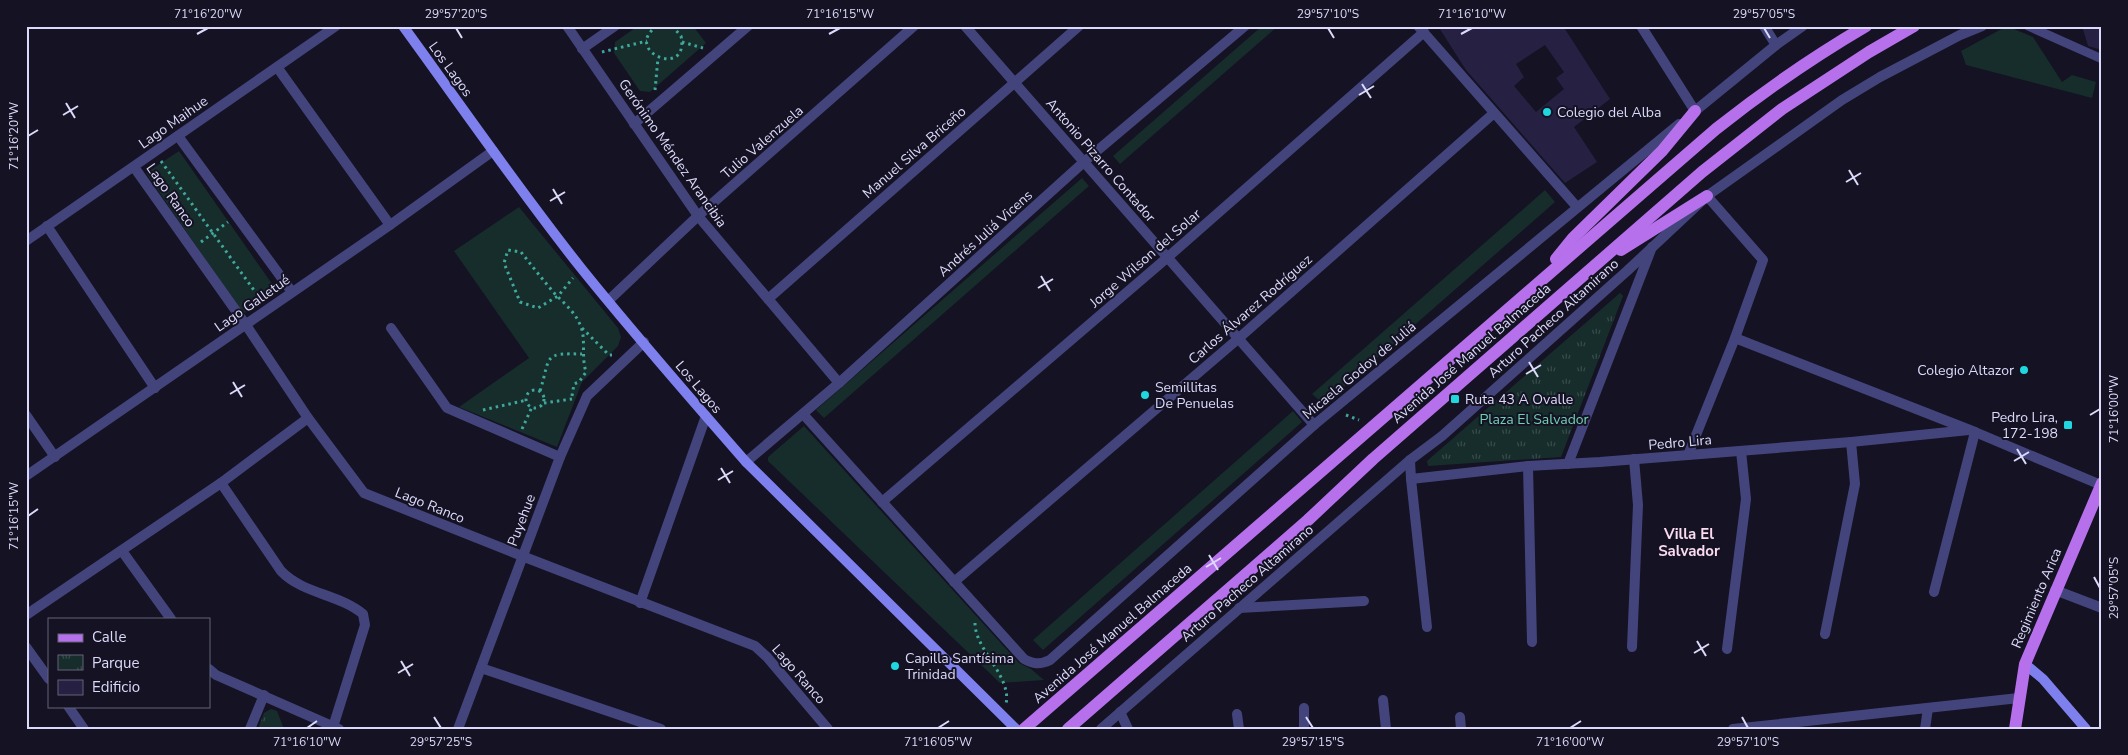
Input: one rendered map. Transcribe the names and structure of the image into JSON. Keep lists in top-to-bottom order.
{
  "streets": {
    "main road": ["Los Lagos", "Avenida José Manuel Balmaceda", "Regimiento Arica"],
    "street": [
      "Lago Maihue",
      "Tulio Valenzuela",
      "Manuel Silva Briceño",
      "Gerónimo Méndez Arancibia",
      "Antonio Pizarro Contador",
      "Lago Ranco",
      "Andrés Juliá Vicens",
      "Jorge Wilson del Solar",
      "Lago Galletué",
      "Carlos Álvarez Rodríguez",
      "Arturo Pacheco Altamirano",
      "Micaela Godoy de Juliá",
      "Pedro Lira",
      "Puyehue"
    ]
  },
  "crossings": [
    ["Los Lagos", "Tulio Valenzuela"],
    ["Los Lagos", "Andrés Juliá Vicens"],
    ["Los Lagos", "Lago Galletué"],
    ["Los Lagos", "Puyehue"],
    ["Lago Maihue", "Lago Ranco"],
    ["Tulio Valenzuela", "Gerónimo Méndez Arancibia"],
    ["Manuel Silva Briceño", "Gerónimo Méndez Arancibia"],
    ["Manuel Silva Briceño", "Antonio Pizarro Contador"],
    ["Gerónimo Méndez Arancibia", "Andrés Juliá Vicens"],
    ["Antonio Pizarro Contador", "Andrés Juliá Vicens"],
    ["Antonio Pizarro Contador", "Jorge Wilson del Solar"],
    ["Antonio Pizarro Contador", "Carlos Álvarez Rodríguez"],
    ["Antonio Pizarro Contador", "Micaela Godoy de Juliá"],
    ["Lago Ranco", "Lago Galletué"],
    ["Lago Ranco", "Puyehue"],
    ["Pedro Lira", "Regimiento Arica"]
  ],
  "districts": ["Villa El Salvador"],
  "parks": ["Plaza El Salvador"],
  "places": {
    "other": [
      "Colegio del Alba",
      "Colegio Altazor",
      "Semillitas De Penuelas",
      "Capilla Santísima Trinidad"
    ],
    "transit": ["Ruta 43 A Ovalle", "Pedro Lira, 172-198"]
  },
  "legend": ["Calle", "Parque", "Edificio"],
  "coordinates": [
    "71°16'20\"W",
    "29°57'20\"S",
    "71°16'15\"W",
    "29°57'10\"S",
    "71°16'10\"W",
    "29°57'05\"S",
    "71°16'00\"W",
    "29°57'25\"S",
    "71°16'05\"W",
    "29°57'15\"S"
  ]
}
